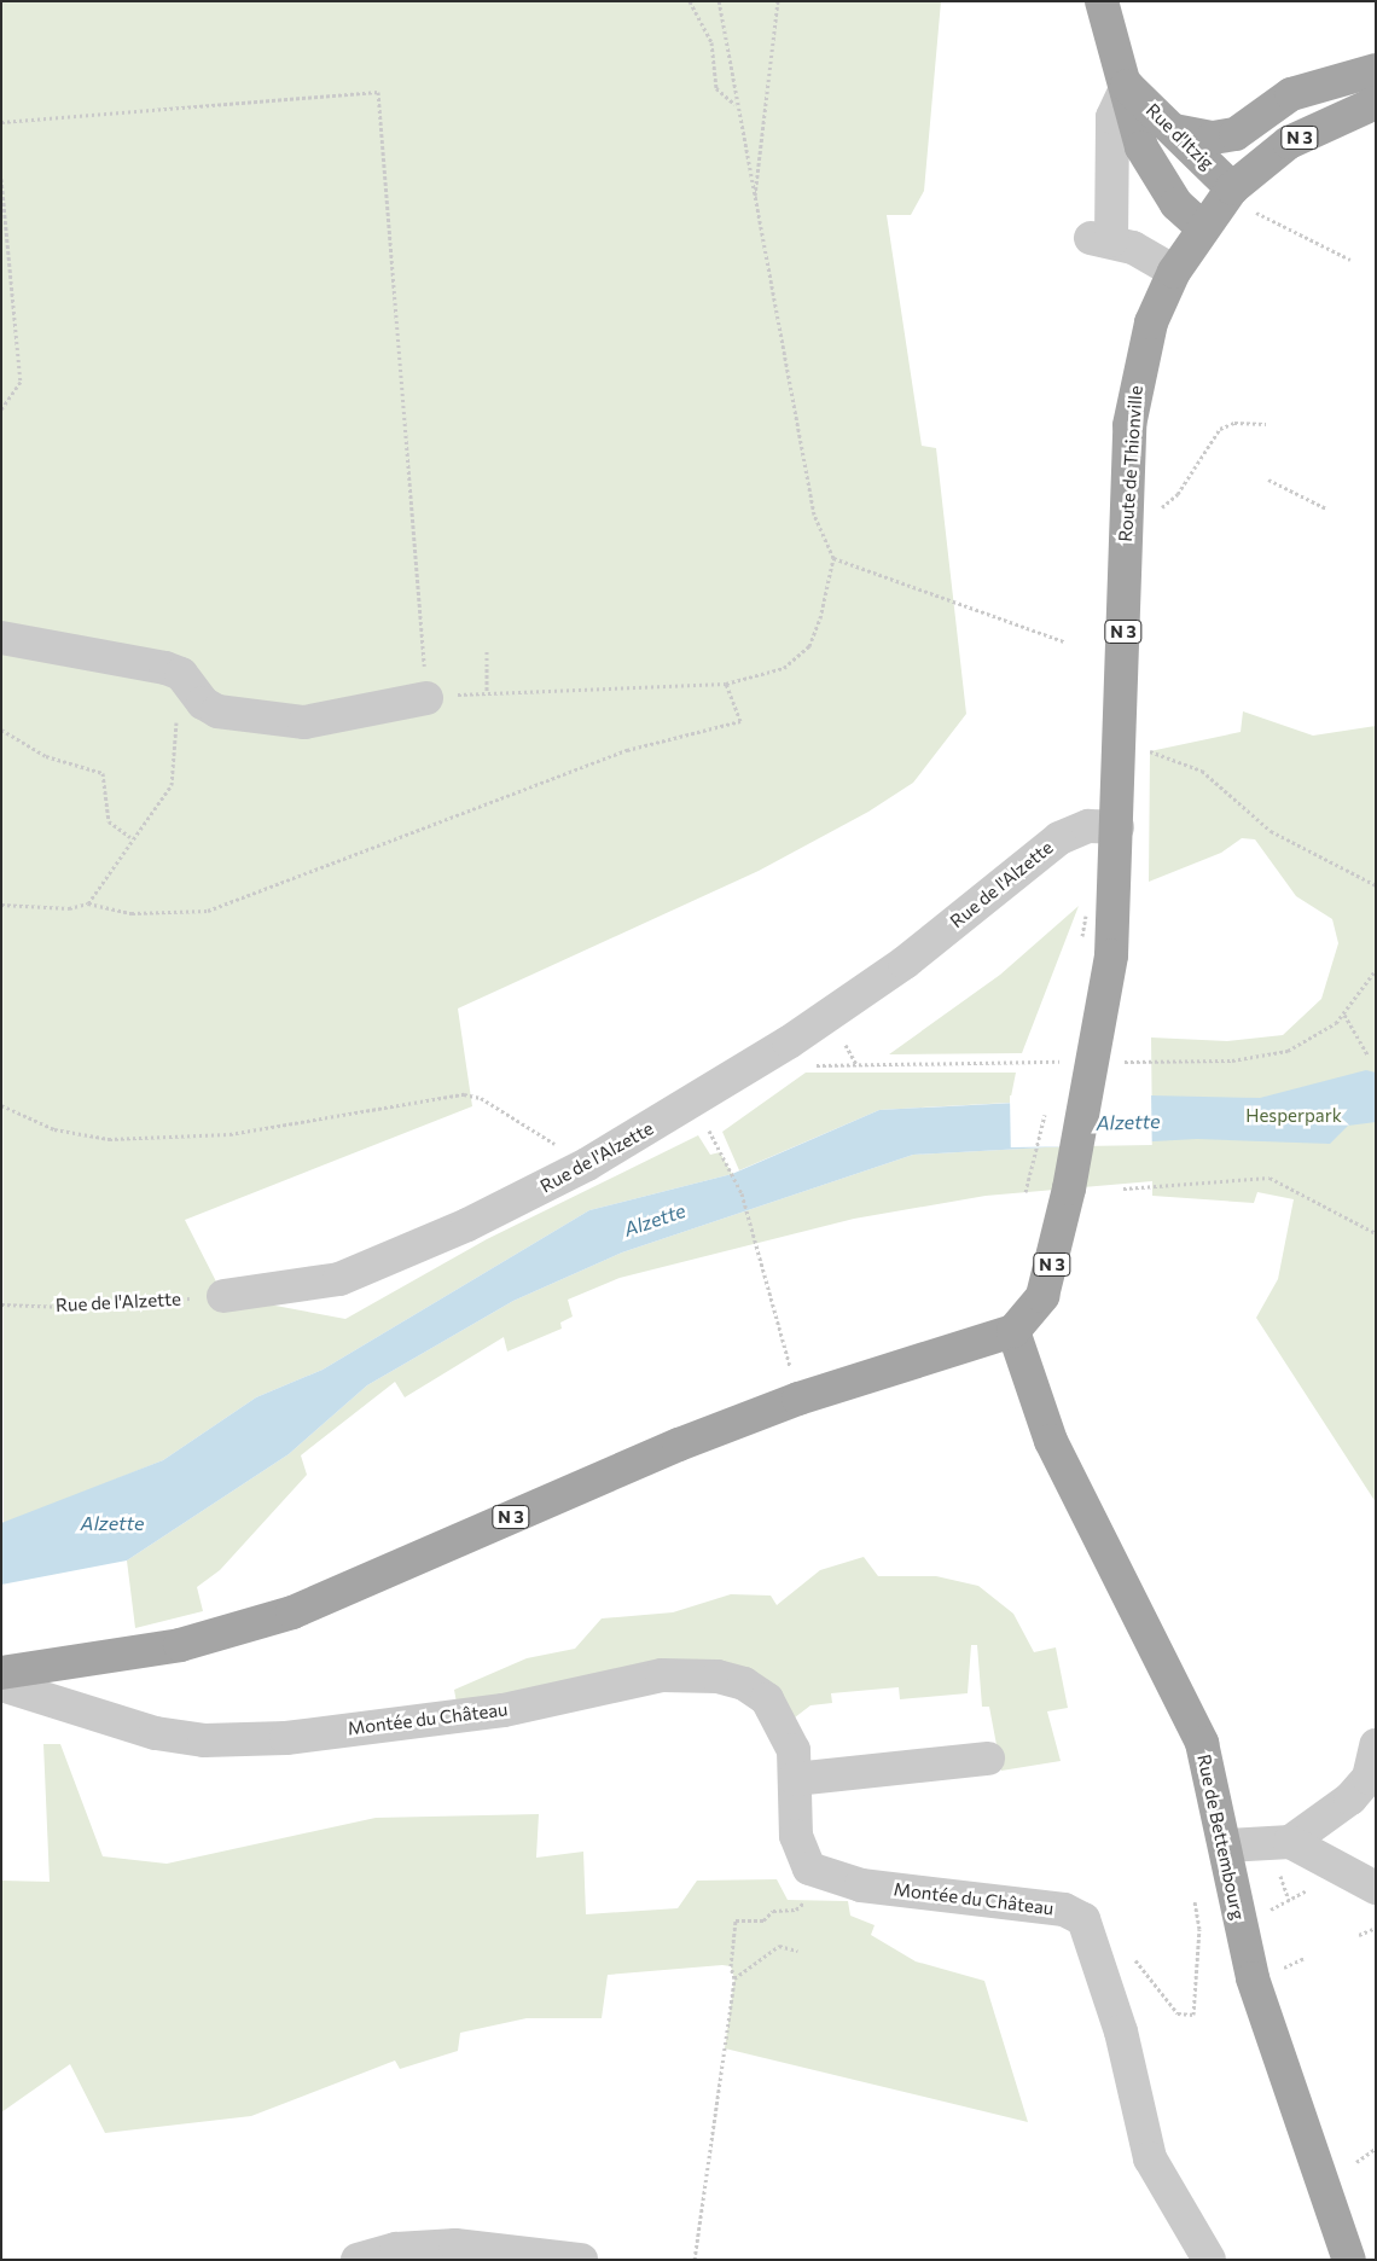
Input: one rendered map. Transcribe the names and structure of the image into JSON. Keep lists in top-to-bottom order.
{
  "streets": {
    "main road": [
      "Rue d'Itzig",
      "N 3",
      "Route de Thionville",
      "Rue de Bettembourg"
    ],
    "street": ["Rue de l'Alzette", "Montée du Château"]
  },
  "crossings": [
    ["Rue d'Itzig", "Route de Thionville"],
    ["N 3", "Route de Thionville"],
    ["N 3", "Rue de l'Alzette"],
    ["N 3", "Rue de Bettembourg"]
  ],
  "water": ["Alzette"],
  "parks": ["Hesperpark"]
}
